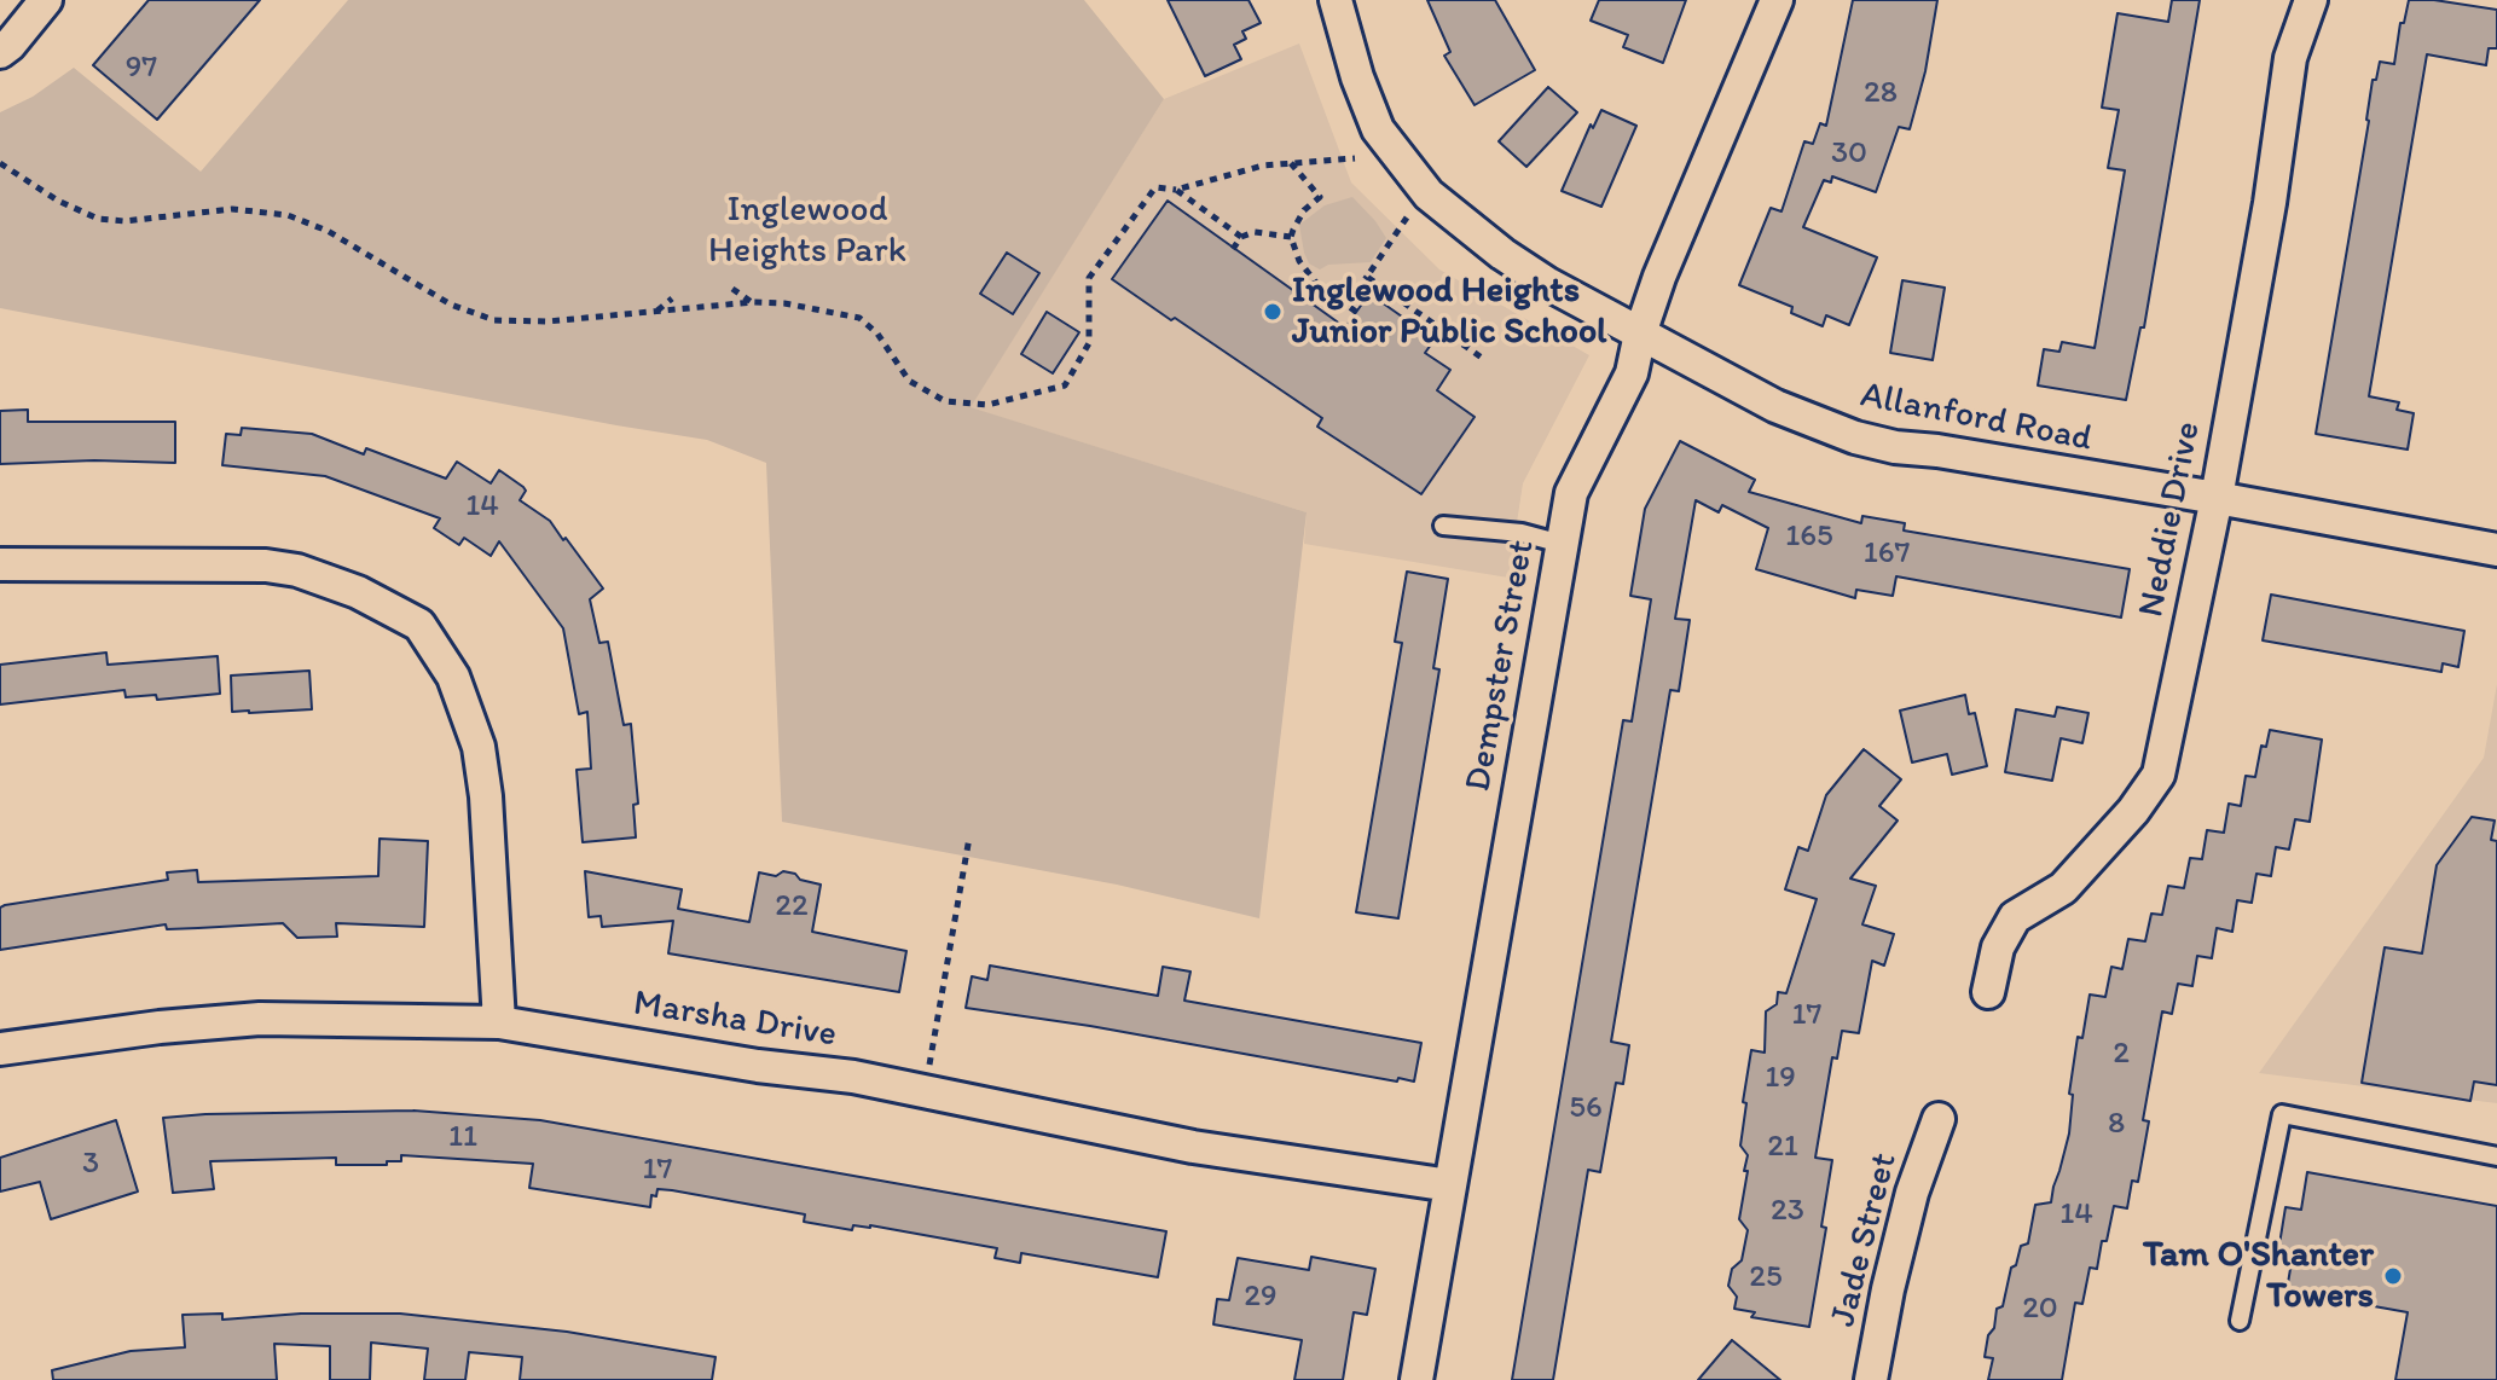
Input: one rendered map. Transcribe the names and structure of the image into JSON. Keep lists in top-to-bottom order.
{
  "streets": {
    "street": [
      "Allanford Road",
      "Neddie Drive",
      "Dempster Street",
      "Marsha Drive",
      "Jade Street"
    ]
  },
  "crossings": [
    ["Allanford Road", "Neddie Drive"],
    ["Allanford Road", "Dempster Street"],
    ["Dempster Street", "Marsha Drive"]
  ],
  "parks": ["Inglewood Heights Park"],
  "places": ["Inglewood Heights Junior Public School", "Tam O'Shanter Towers"],
  "house_numbers": [
    "97",
    "28",
    "30",
    "14",
    "165",
    "167",
    "22",
    "17",
    "2",
    "19",
    "56",
    "8",
    "11",
    "21",
    "3",
    "17",
    "23",
    "14",
    "25",
    "29",
    "20"
  ]
}
